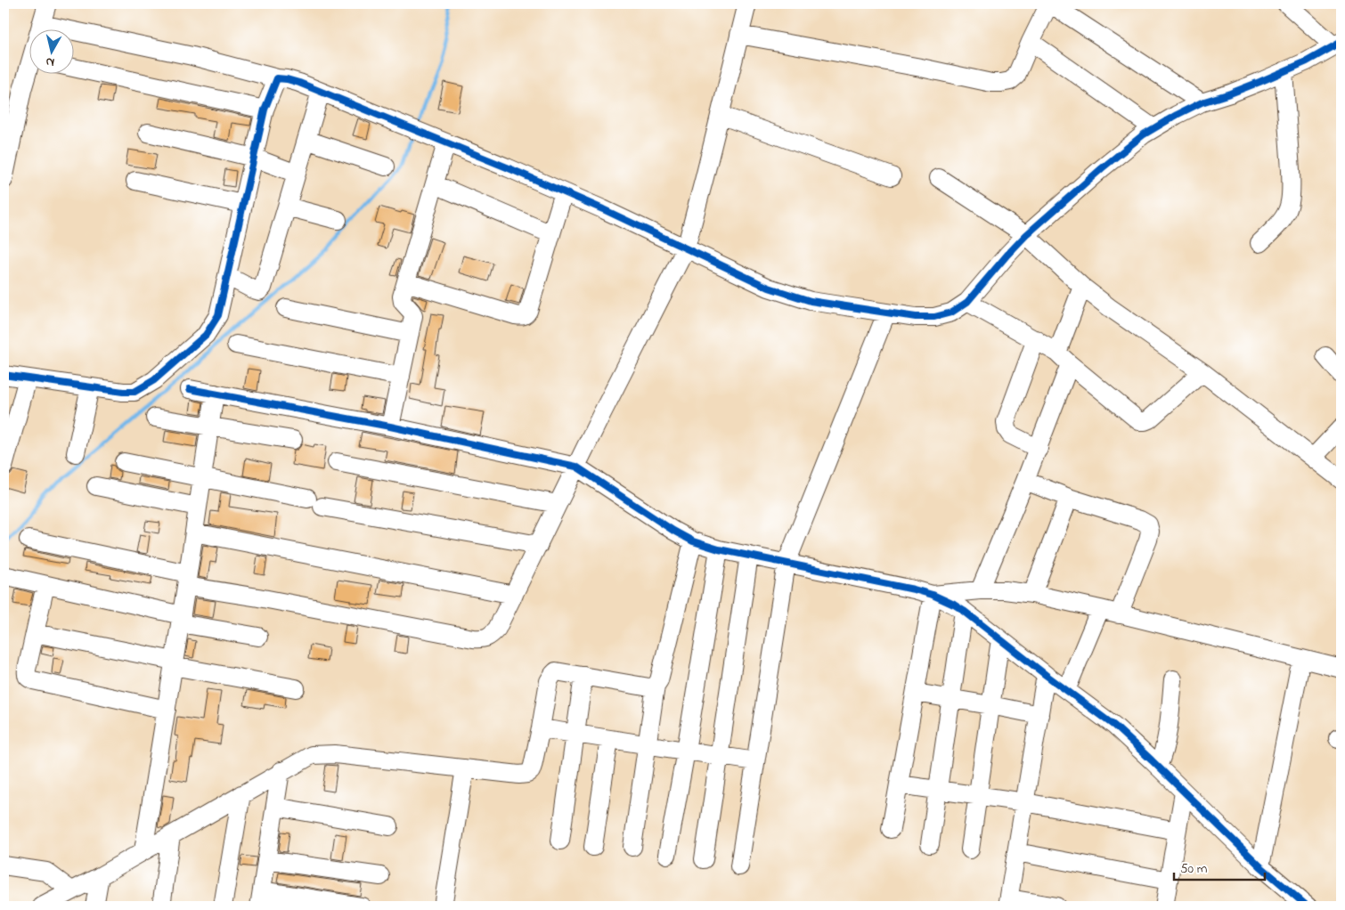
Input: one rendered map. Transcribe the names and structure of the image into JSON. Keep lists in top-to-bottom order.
{
  "scale_bar": "50 m",
  "north": "bottom"
}
